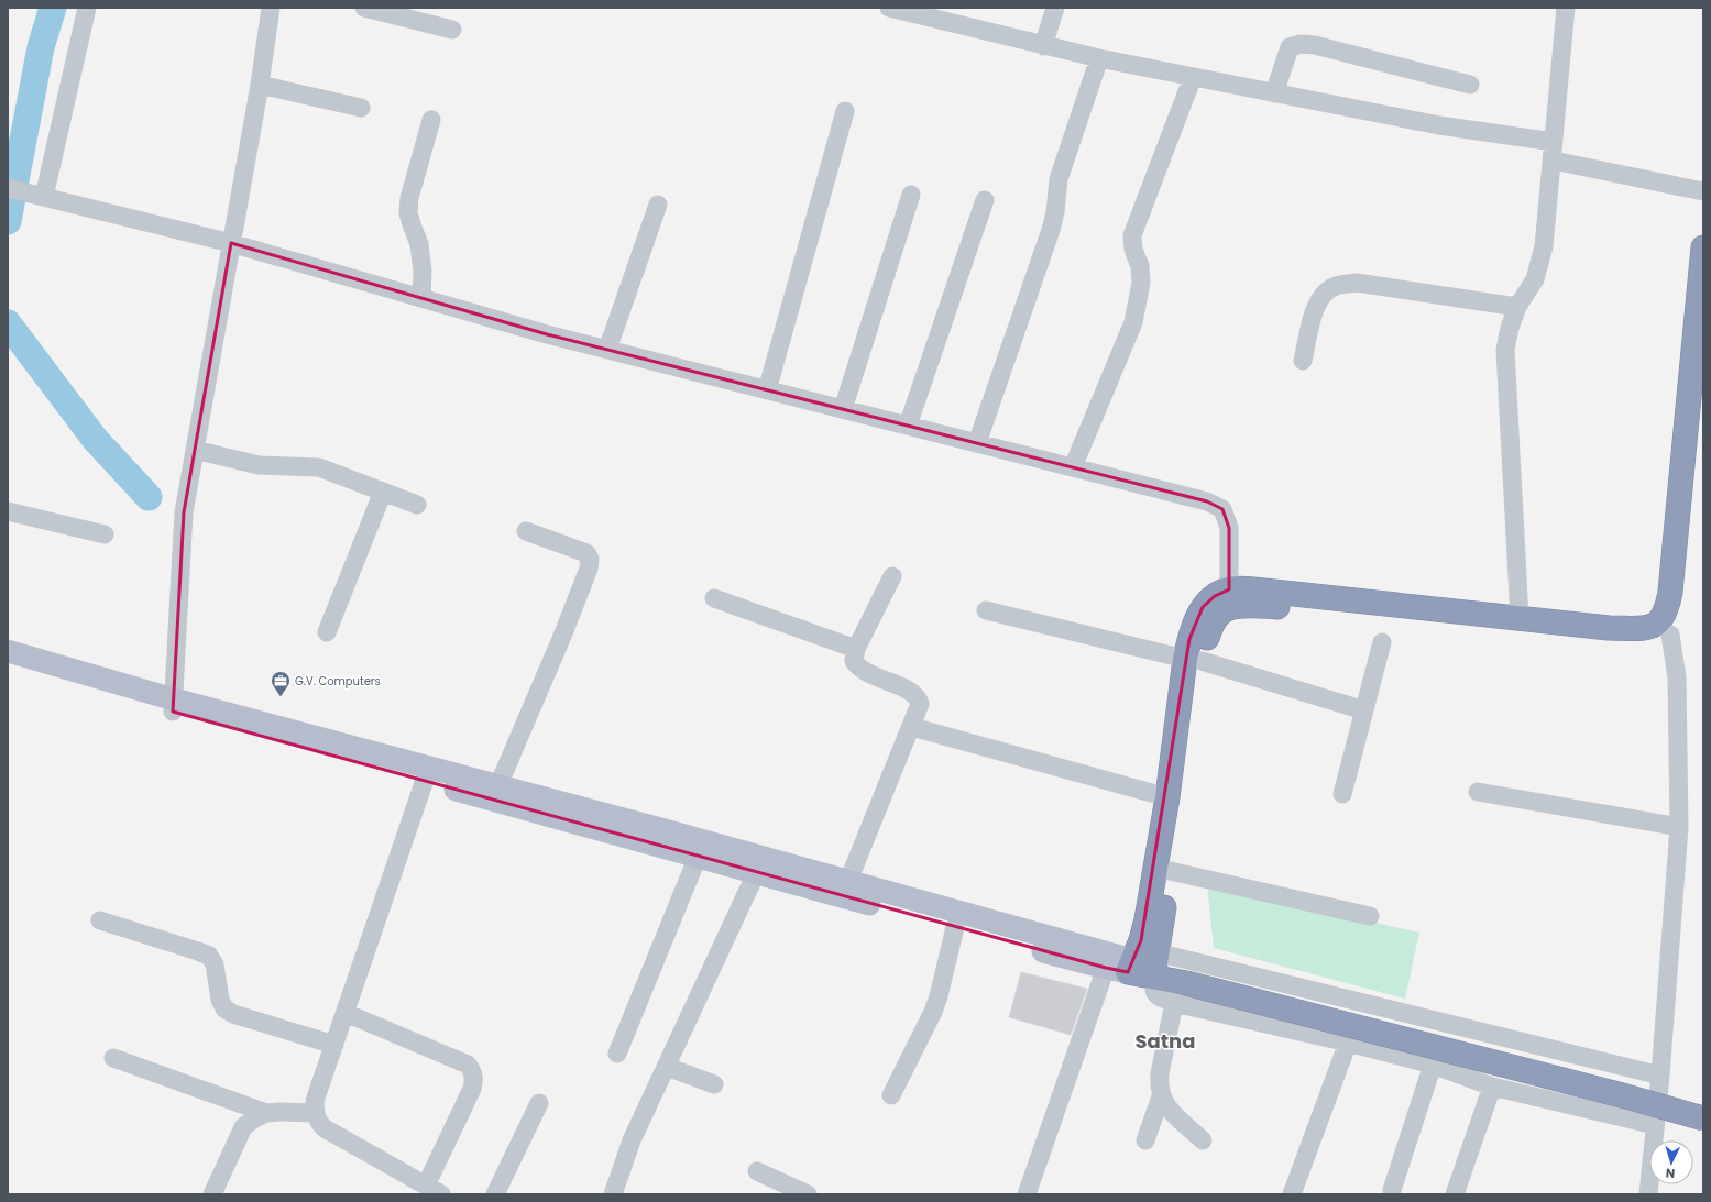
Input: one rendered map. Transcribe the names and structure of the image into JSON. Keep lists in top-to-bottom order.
{
  "districts": ["Satna"],
  "places": {
    "office": ["G.V. Computers"]
  },
  "north": "bottom"
}
